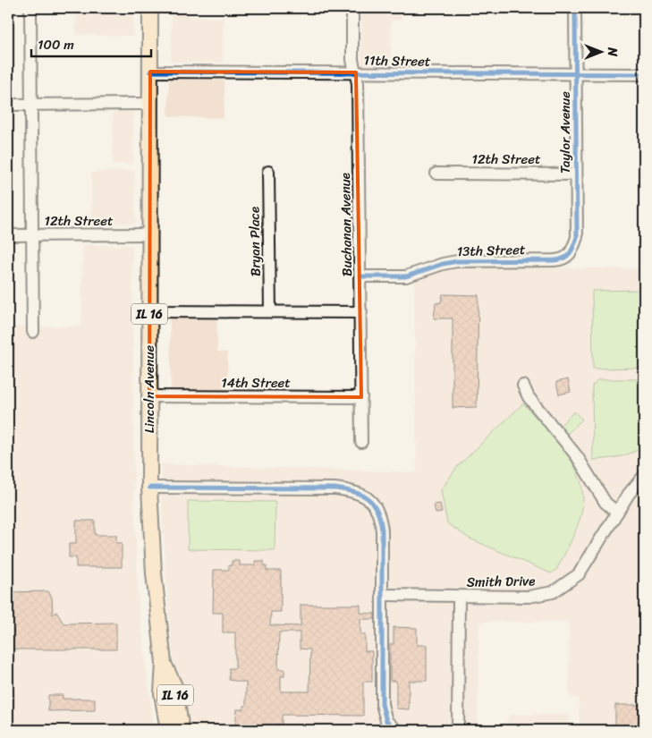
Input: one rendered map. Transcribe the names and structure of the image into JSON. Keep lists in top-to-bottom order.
{
  "streets": {
    "main road": ["IL 16", "Lincoln Avenue"],
    "street": [
      "11th Street",
      "Taylor Avenue",
      "12th Street",
      "Buchanan Avenue",
      "Bryan Place",
      "13th Street",
      "14th Street",
      "Smith Drive"
    ]
  },
  "crossings": [
    ["11th Street", "Taylor Avenue"],
    ["11th Street", "Buchanan Avenue"],
    ["11th Street", "Lincoln Avenue"],
    ["Taylor Avenue", "12th Street"],
    ["Taylor Avenue", "13th Street"],
    ["12th Street", "Lincoln Avenue"],
    ["Buchanan Avenue", "13th Street"],
    ["Buchanan Avenue", "14th Street"],
    ["14th Street", "Lincoln Avenue"]
  ],
  "scale_bar": "100 m",
  "north": "right"
}
